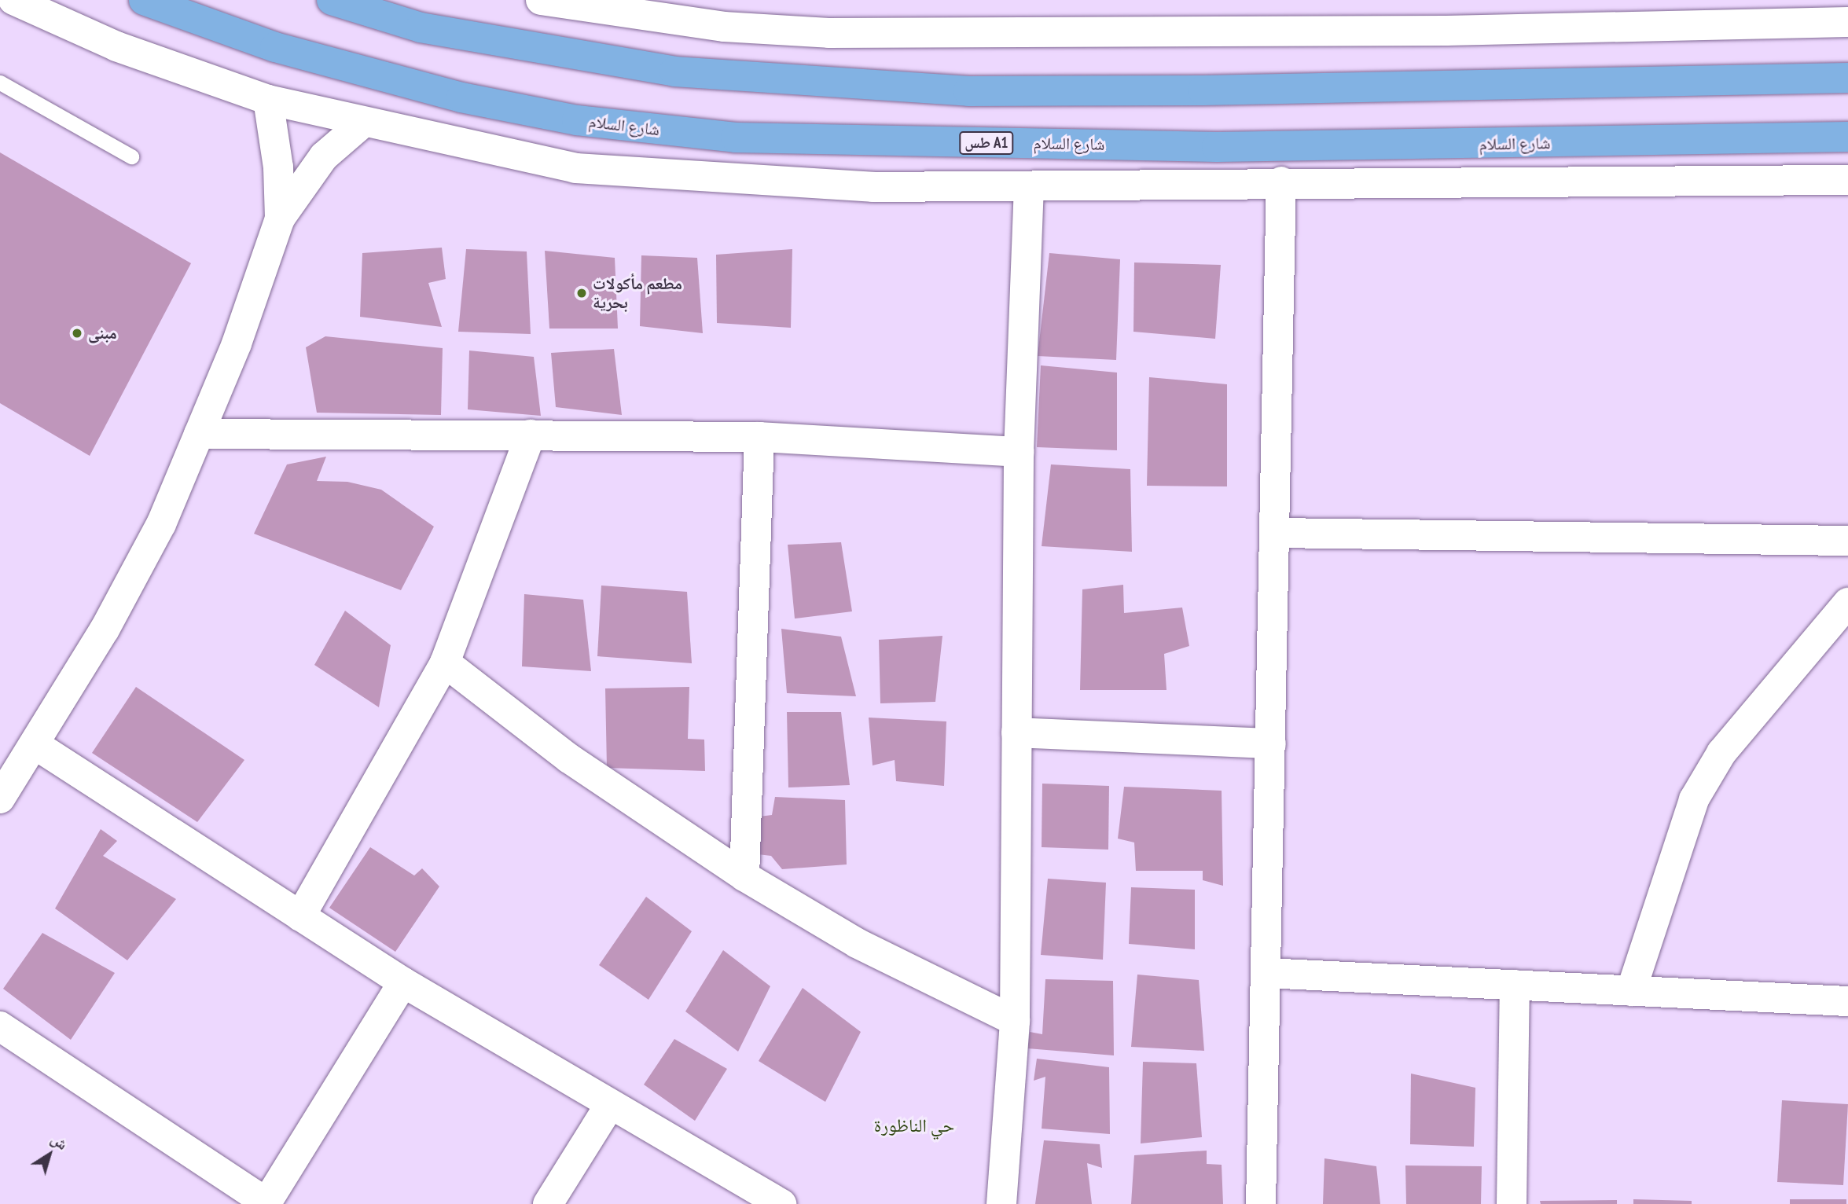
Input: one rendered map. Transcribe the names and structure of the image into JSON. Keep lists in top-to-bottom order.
{
  "streets": {
    "highway": ["شارع السلام", "طس A1"]
  },
  "districts": ["حي الناظورة"],
  "places": ["مطعم مأكولات بحرية", "مبنى"],
  "north": "top right"
}
